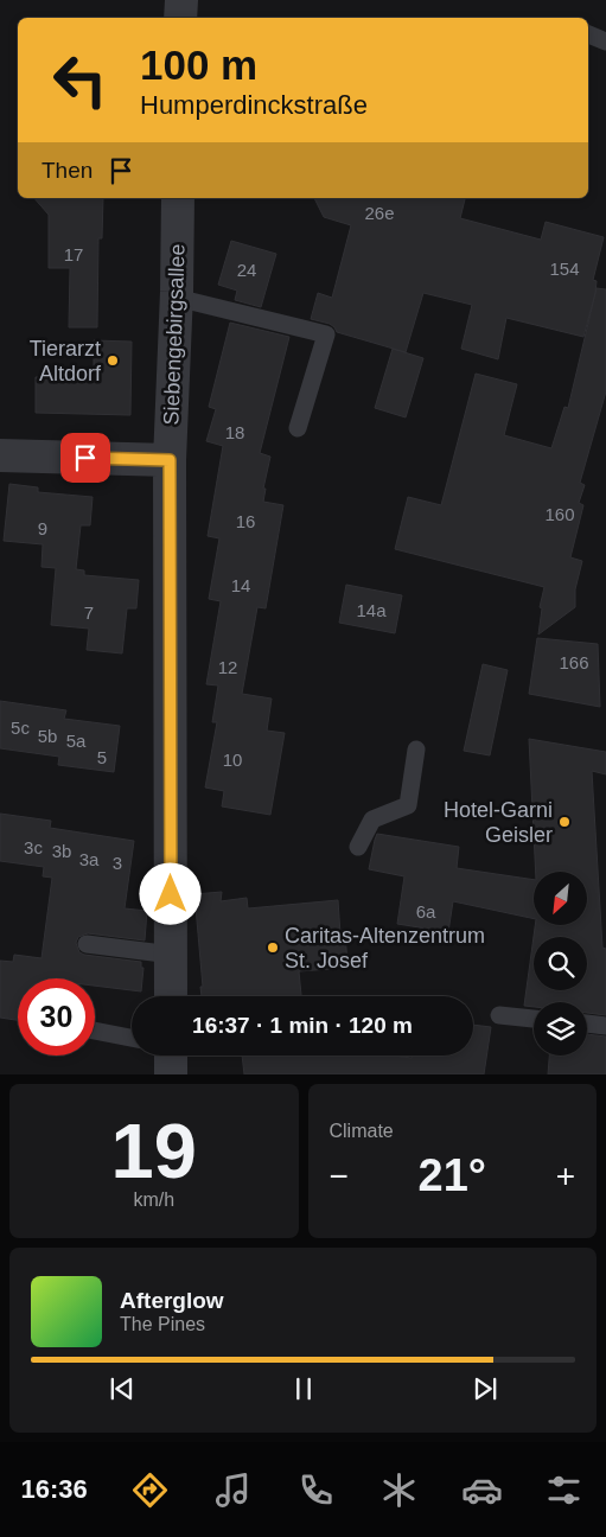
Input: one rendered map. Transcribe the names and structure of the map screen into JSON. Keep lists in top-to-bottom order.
{
  "streets": {
    "street": ["Siebengebirgsallee"]
  },
  "places": ["Tierarzt Altdorf", "Hotel-Garni Geisler", "Caritas-Altenzentrum St. Josef"],
  "house_numbers": [
    "26e",
    "17",
    "154",
    "24",
    "18",
    "160",
    "16",
    "9",
    "14",
    "14a",
    "7",
    "166",
    "12",
    "5c",
    "5b",
    "5a",
    "5",
    "10",
    "3c",
    "3b",
    "3a",
    "3",
    "6a"
  ],
  "north": "bottom left",
  "page": {
    "turn": ["100 m", "Humperdinckstraße"],
    "then": "Then",
    "limit": "30",
    "trip": "16:37 · 1 min · 120 m",
    "tile": [
      ["19", "km/h"],
      "Climate"
    ],
    "heat": ["−", "21°", "+"],
    "song": ["Afterglow", "The Pines"],
    "tabs": "16:36"
  }
}
